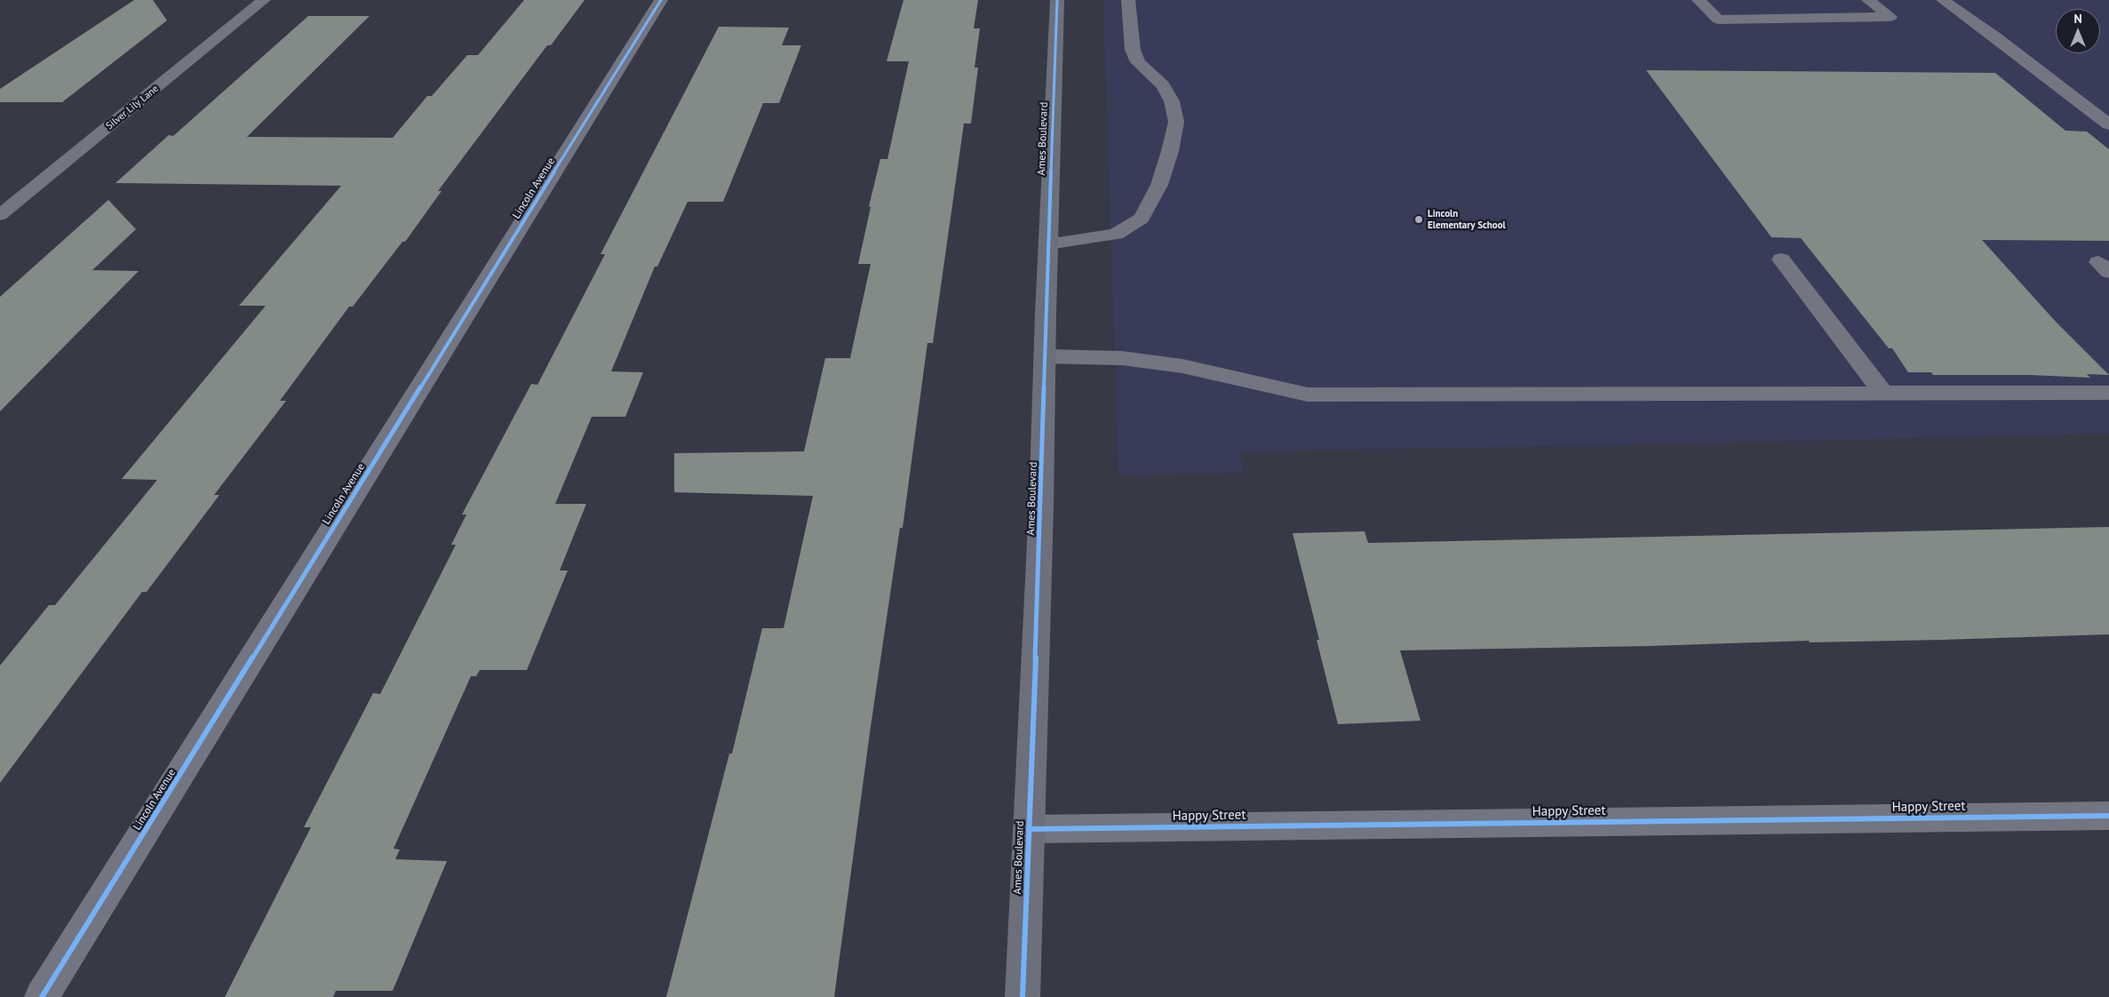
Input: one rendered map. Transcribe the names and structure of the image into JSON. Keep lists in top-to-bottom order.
{
  "streets": {
    "street": [
      "Silver Lily Lane",
      "Ames Boulevard",
      "Lincoln Avenue",
      "Happy Street"
    ]
  },
  "crossings": [
    ["Ames Boulevard", "Happy Street"]
  ],
  "places": ["Lincoln Elementary School"],
  "north": "top"
}
